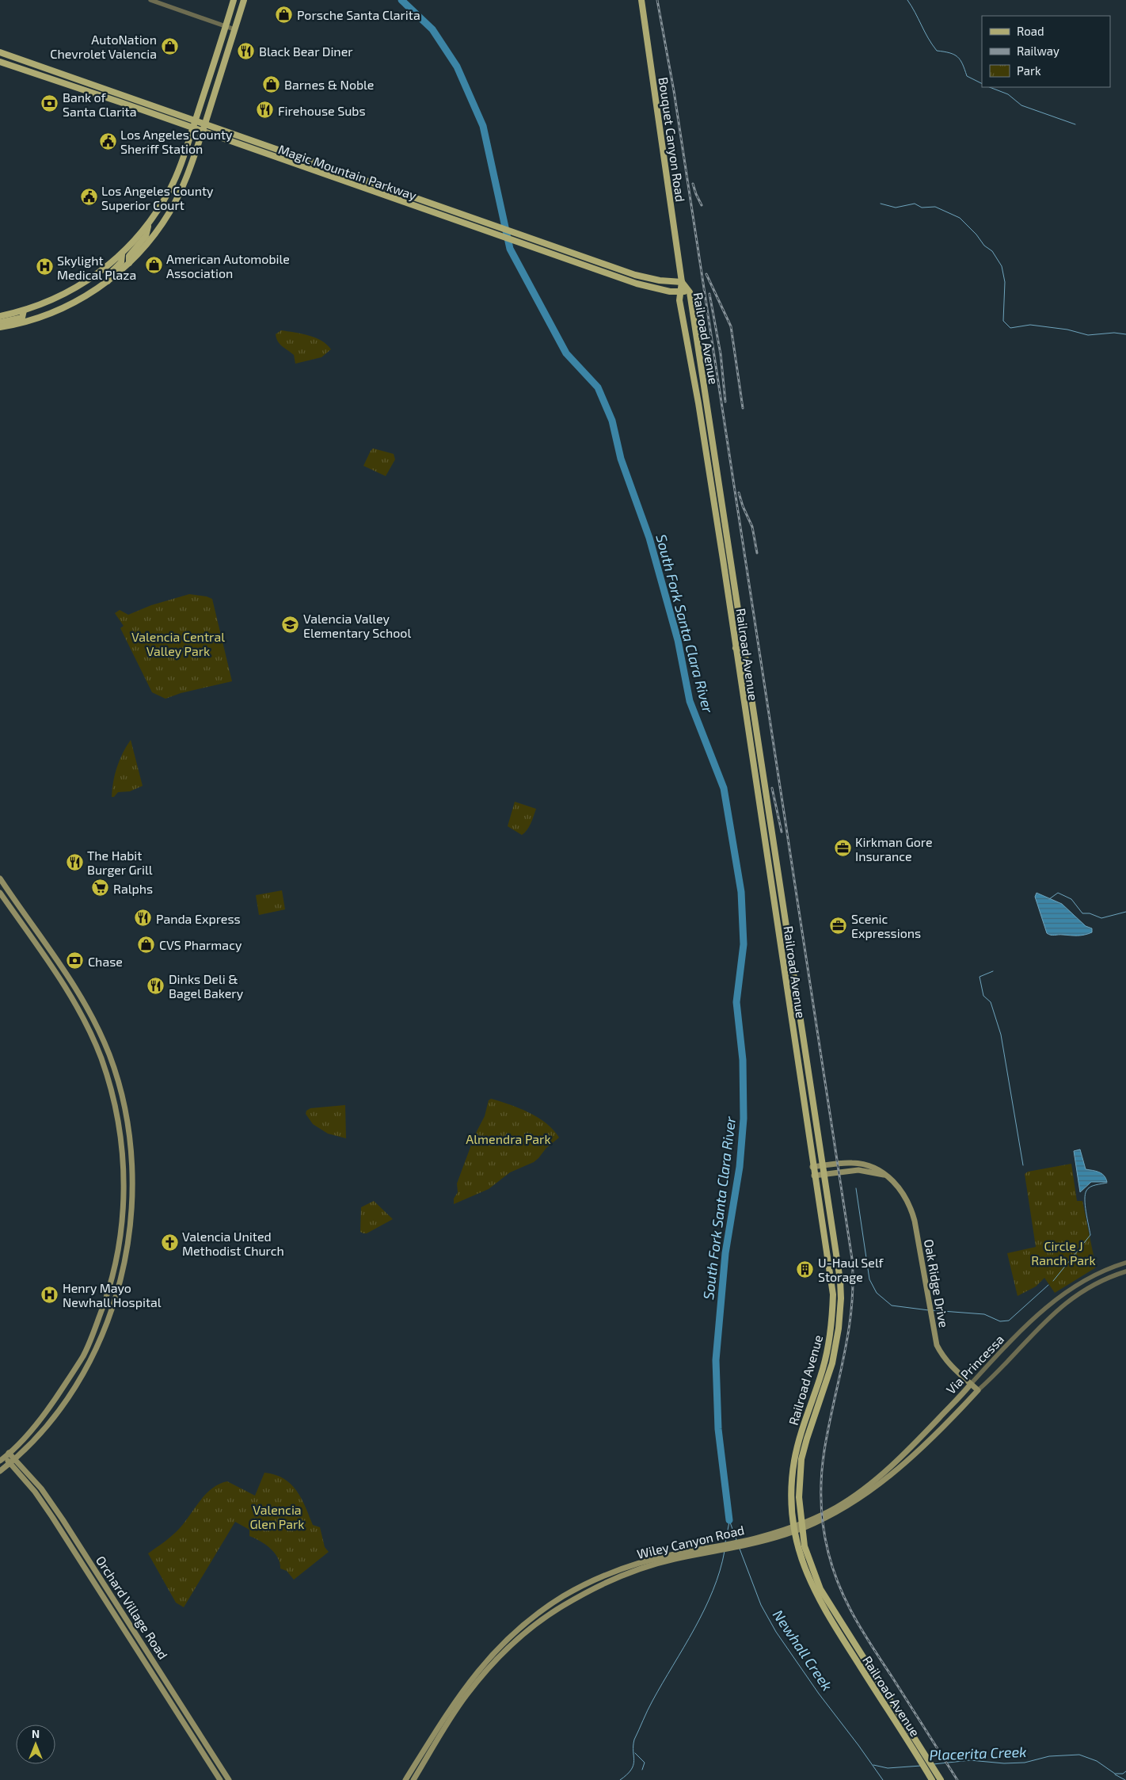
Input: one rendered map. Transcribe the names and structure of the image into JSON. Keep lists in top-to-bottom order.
{
  "streets": {
    "main road": [
      "Bouquet Canyon Road",
      "Magic Mountain Parkway",
      "Railroad Avenue",
      "Oak Ridge Drive",
      "Via Princessa",
      "Wiley Canyon Road",
      "Orchard Village Road"
    ]
  },
  "crossings": [
    ["Bouquet Canyon Road", "Magic Mountain Parkway"],
    ["Bouquet Canyon Road", "Railroad Avenue"],
    ["Magic Mountain Parkway", "Railroad Avenue"],
    ["Railroad Avenue", "Oak Ridge Drive"],
    ["Oak Ridge Drive", "Via Princessa"],
    ["Via Princessa", "Wiley Canyon Road"]
  ],
  "water": ["South Fork Santa Clara River", "Newhall Creek", "Placerita Creek"],
  "parks": [
    "Valencia Central Valley Park",
    "Almendra Park",
    "Circle J Ranch Park",
    "Valencia Glen Park"
  ],
  "places": {
    "shop": [
      "Porsche Santa Clarita",
      "AutoNation Chevrolet Valencia",
      "Barnes & Noble",
      "American Automobile Association",
      "CVS Pharmacy"
    ],
    "restaurant": [
      "Black Bear Diner",
      "Firehouse Subs",
      "The Habit Burger Grill",
      "Panda Express",
      "Dinks Deli & Bagel Bakery"
    ],
    "bank": ["Bank of Santa Clarita", "Chase"],
    "public building": ["Los Angeles County Sheriff Station", "Los Angeles County Superior Court"],
    "hospital": ["Skylight Medical Plaza", "Henry Mayo Newhall Hospital"],
    "school or university": ["Valencia Valley Elementary School"],
    "office": ["Kirkman Gore Insurance", "Scenic Expressions"],
    "supermarket": ["Ralphs"],
    "church": ["Valencia United Methodist Church"],
    "building": ["U-Haul Self Storage"]
  },
  "legend": ["Road", "Railway", "Park"],
  "north": "top"
}
